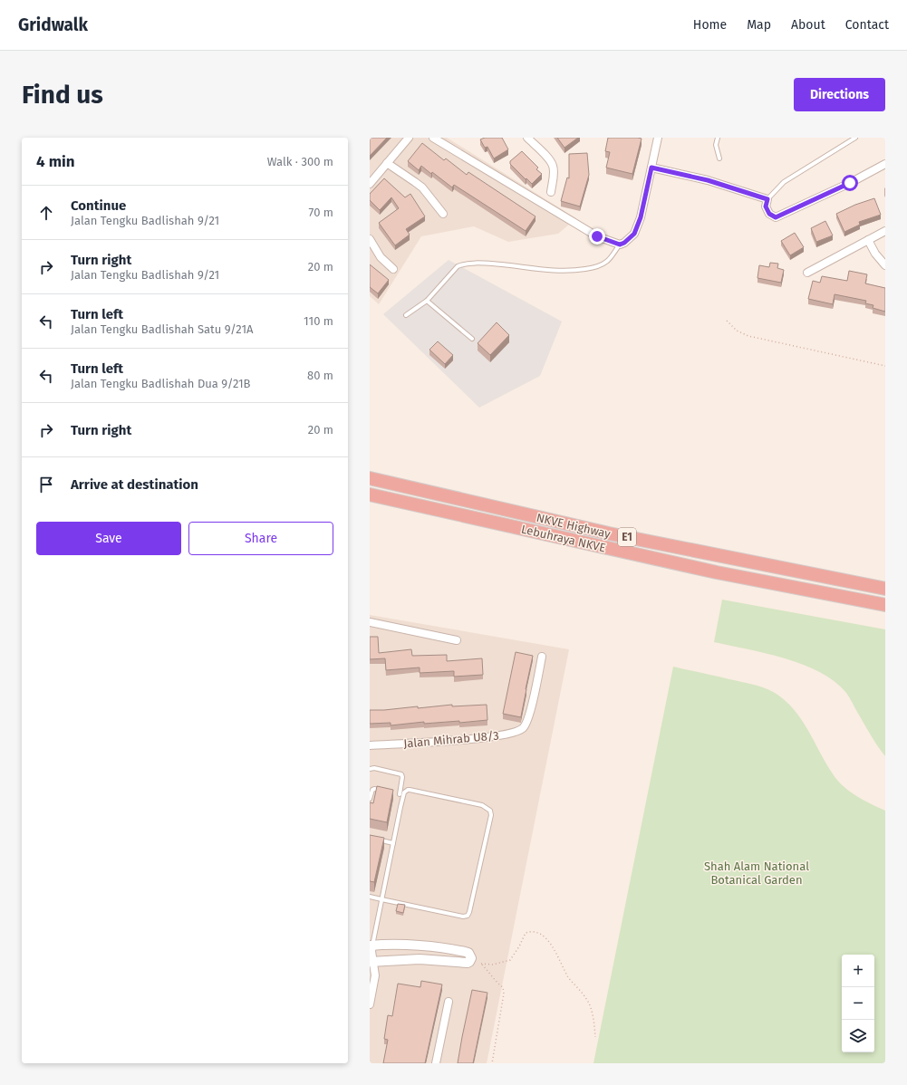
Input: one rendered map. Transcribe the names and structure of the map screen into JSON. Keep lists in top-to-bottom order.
{
  "streets": {
    "highway": ["NKVE Highway", "E1", "Lebuhraya NKVE"],
    "street": ["Jalan Mihrab U8/3"]
  },
  "parks": ["Shah Alam National Botanical Garden"],
  "page": {
    "header": "Gridwalk",
    "nav": [
      "Home",
      "Map",
      "About",
      "Contact"
    ],
    "buttons": [
      "Directions",
      ["Save", "Share"]
    ],
    "title": "Find us",
    "heading": ["4 min", "Walk · 300 m"],
    "list": [
      ["Continue", "Jalan Tengku Badlishah 9/21", "70 m"],
      ["Turn right", "Jalan Tengku Badlishah 9/21", "20 m"],
      ["Turn left", "Jalan Tengku Badlishah Satu 9/21A", "110 m"],
      ["Turn left", "Jalan Tengku Badlishah Dua 9/21B", "80 m"],
      ["Turn right", "20 m"],
      "Arrive at destination"
    ],
    "map_buttons": ["+", "−"]
  }
}
